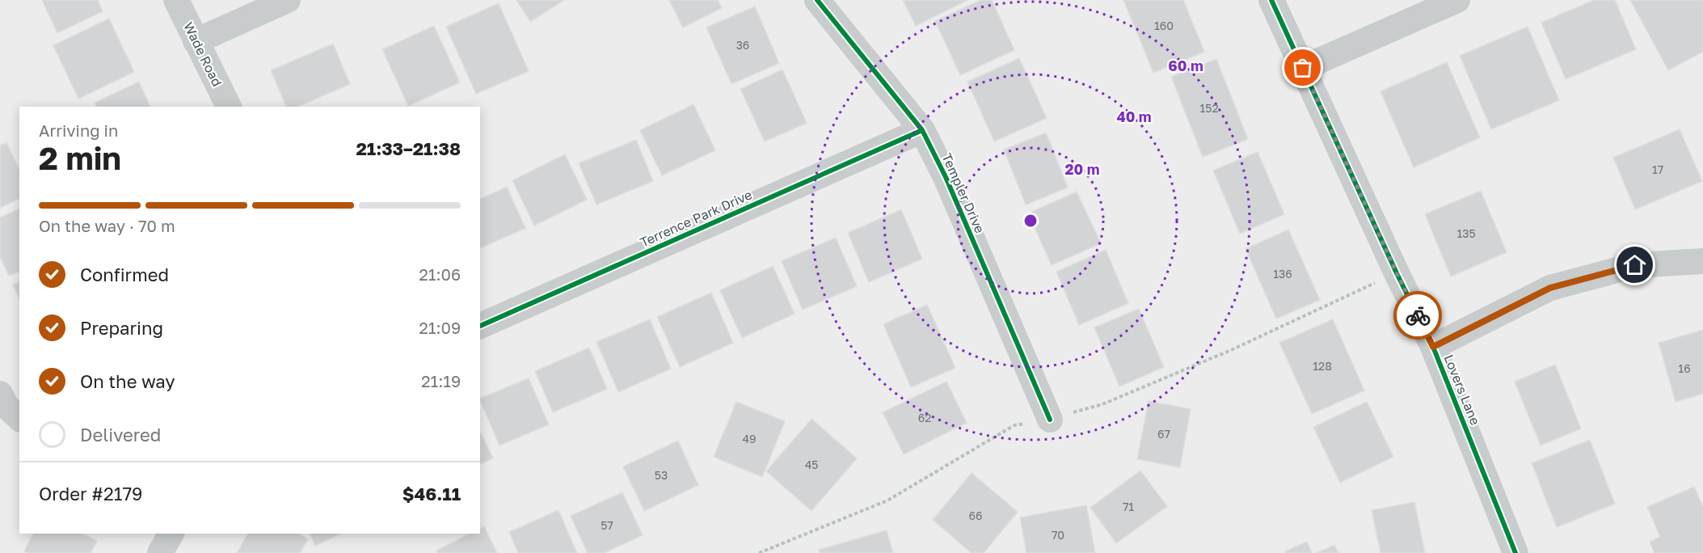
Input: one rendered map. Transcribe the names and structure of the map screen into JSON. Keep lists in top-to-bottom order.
{
  "streets": {
    "street": [
      "Wade Road",
      "Templer Drive",
      "Terrence Park Drive",
      "Lovers Lane"
    ]
  },
  "crossings": [
    ["Templer Drive", "Terrence Park Drive"]
  ],
  "house_numbers": [
    "160",
    "36",
    "152",
    "17",
    "135",
    "136",
    "128",
    "16",
    "62",
    "67",
    "49",
    "45",
    "53",
    "71",
    "66",
    "57",
    "70"
  ],
  "page": {
    "heading": ["2 min", "Arriving in", "21:33–21:38"],
    "panel": ["Order #2179", "$46.11"],
    "bar": "On the way · 70 m",
    "list": [
      ["Confirmed", "21:06"],
      ["Preparing", "21:09"],
      ["On the way", "21:19"],
      "Delivered"
    ]
  },
  "rings": ["60 m", "40 m", "20 m"]
}
